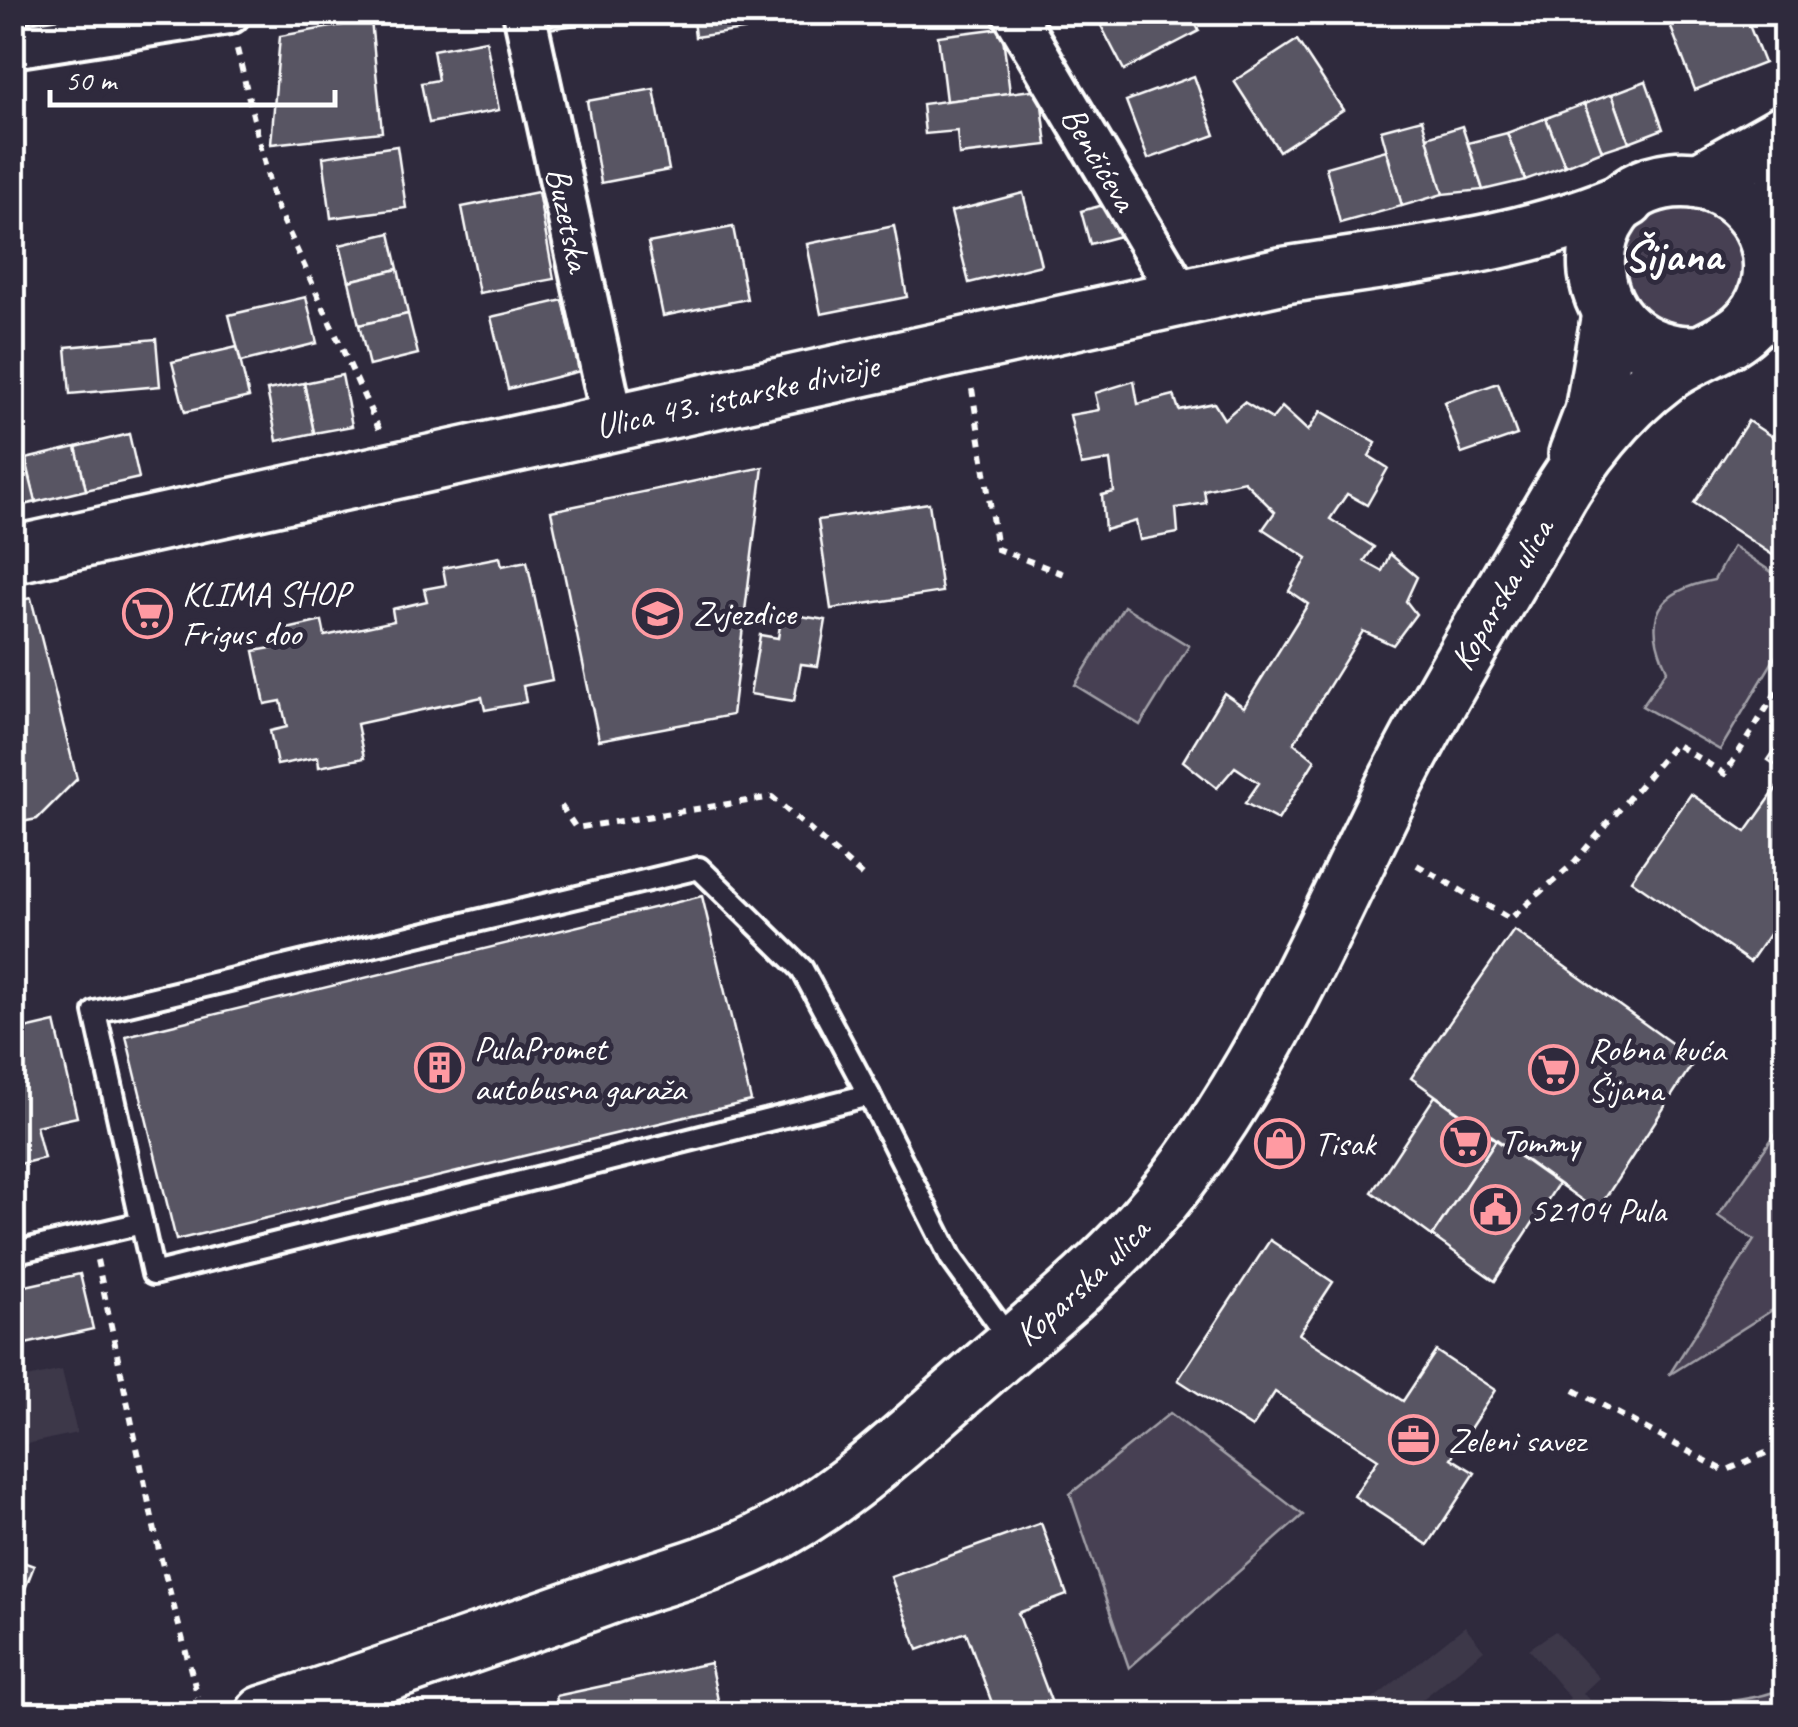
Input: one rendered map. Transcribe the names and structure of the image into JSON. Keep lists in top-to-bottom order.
{
  "streets": {
    "main road": ["Ulica 43. istarske divizije", "Koparska ulica"],
    "street": ["Benčićeva", "Buzetska"]
  },
  "crossings": [
    ["Benčićeva", "Ulica 43. istarske divizije"],
    ["Buzetska", "Ulica 43. istarske divizije"],
    ["Ulica 43. istarske divizije", "Koparska ulica"]
  ],
  "districts": ["Šijana"],
  "places": {
    "supermarket": ["KLIMA SHOP Frigus doo", "Robna kuća Šijana", "Tommy"],
    "school or university": ["Zvjezdice"],
    "building": ["PulaPromet autobusna garaža"],
    "shop": ["Tisak"],
    "public building": ["52104 Pula"],
    "office": ["Zeleni savez"]
  },
  "scale_bar": "50 m"
}
